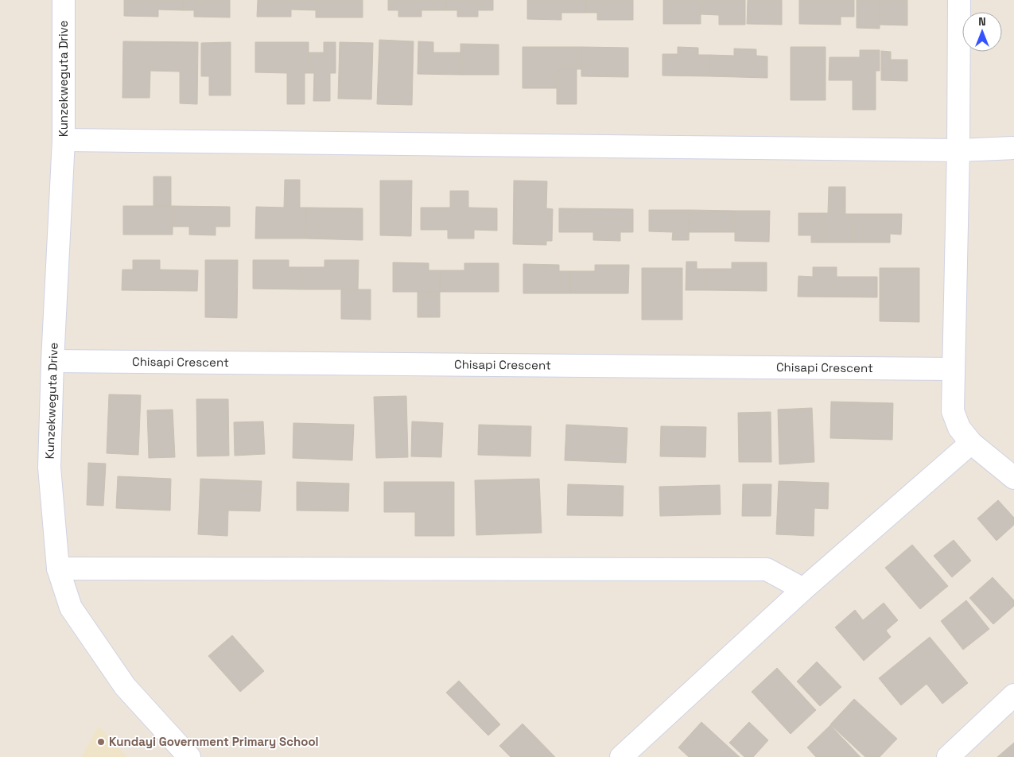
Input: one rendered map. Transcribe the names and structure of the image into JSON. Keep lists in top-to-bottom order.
{
  "streets": {
    "street": ["Kunzekweguta Drive", "Chisapi Crescent"]
  },
  "crossings": [
    ["Kunzekweguta Drive", "Chisapi Crescent"]
  ],
  "places": ["Kundayi Government Primary School"],
  "north": "top"
}
